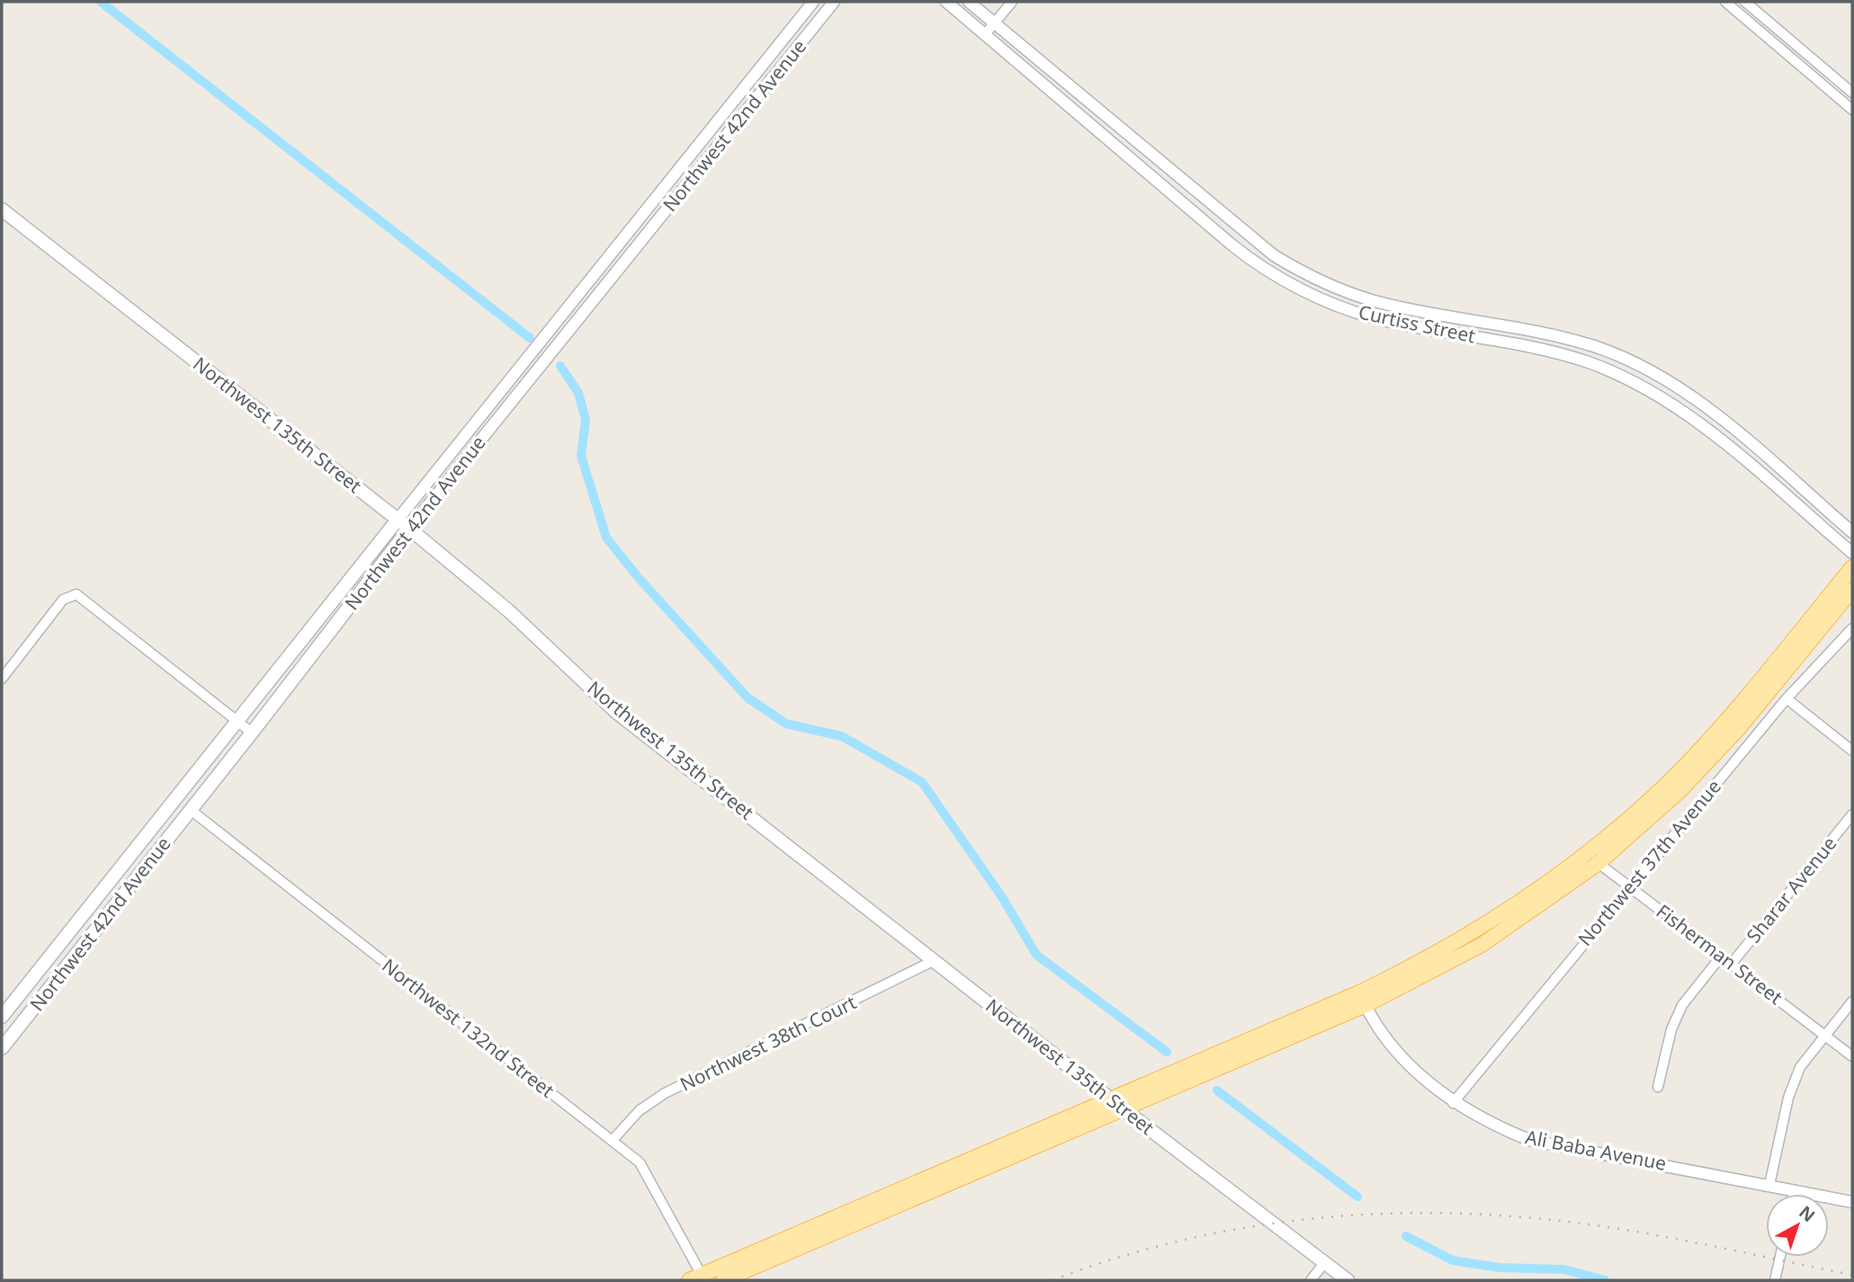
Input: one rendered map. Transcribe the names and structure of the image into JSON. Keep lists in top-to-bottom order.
{
  "streets": {
    "main road": ["Northwest 42nd Avenue", "Northwest 135th Street"],
    "street": [
      "Curtiss Street",
      "Northwest 37th Avenue",
      "Sharar Avenue",
      "Fisherman Street",
      "Northwest 132nd Street",
      "Northwest 38th Court",
      "Ali Baba Avenue"
    ]
  },
  "crossings": [
    ["Northwest 42nd Avenue", "Northwest 135th Street"],
    ["Northwest 42nd Avenue", "Northwest 132nd Street"],
    ["Northwest 135th Street", "Northwest 38th Court"],
    ["Northwest 37th Avenue", "Fisherman Street"],
    ["Northwest 37th Avenue", "Ali Baba Avenue"],
    ["Sharar Avenue", "Fisherman Street"],
    ["Northwest 132nd Street", "Northwest 38th Court"]
  ],
  "north": "top right"
}
